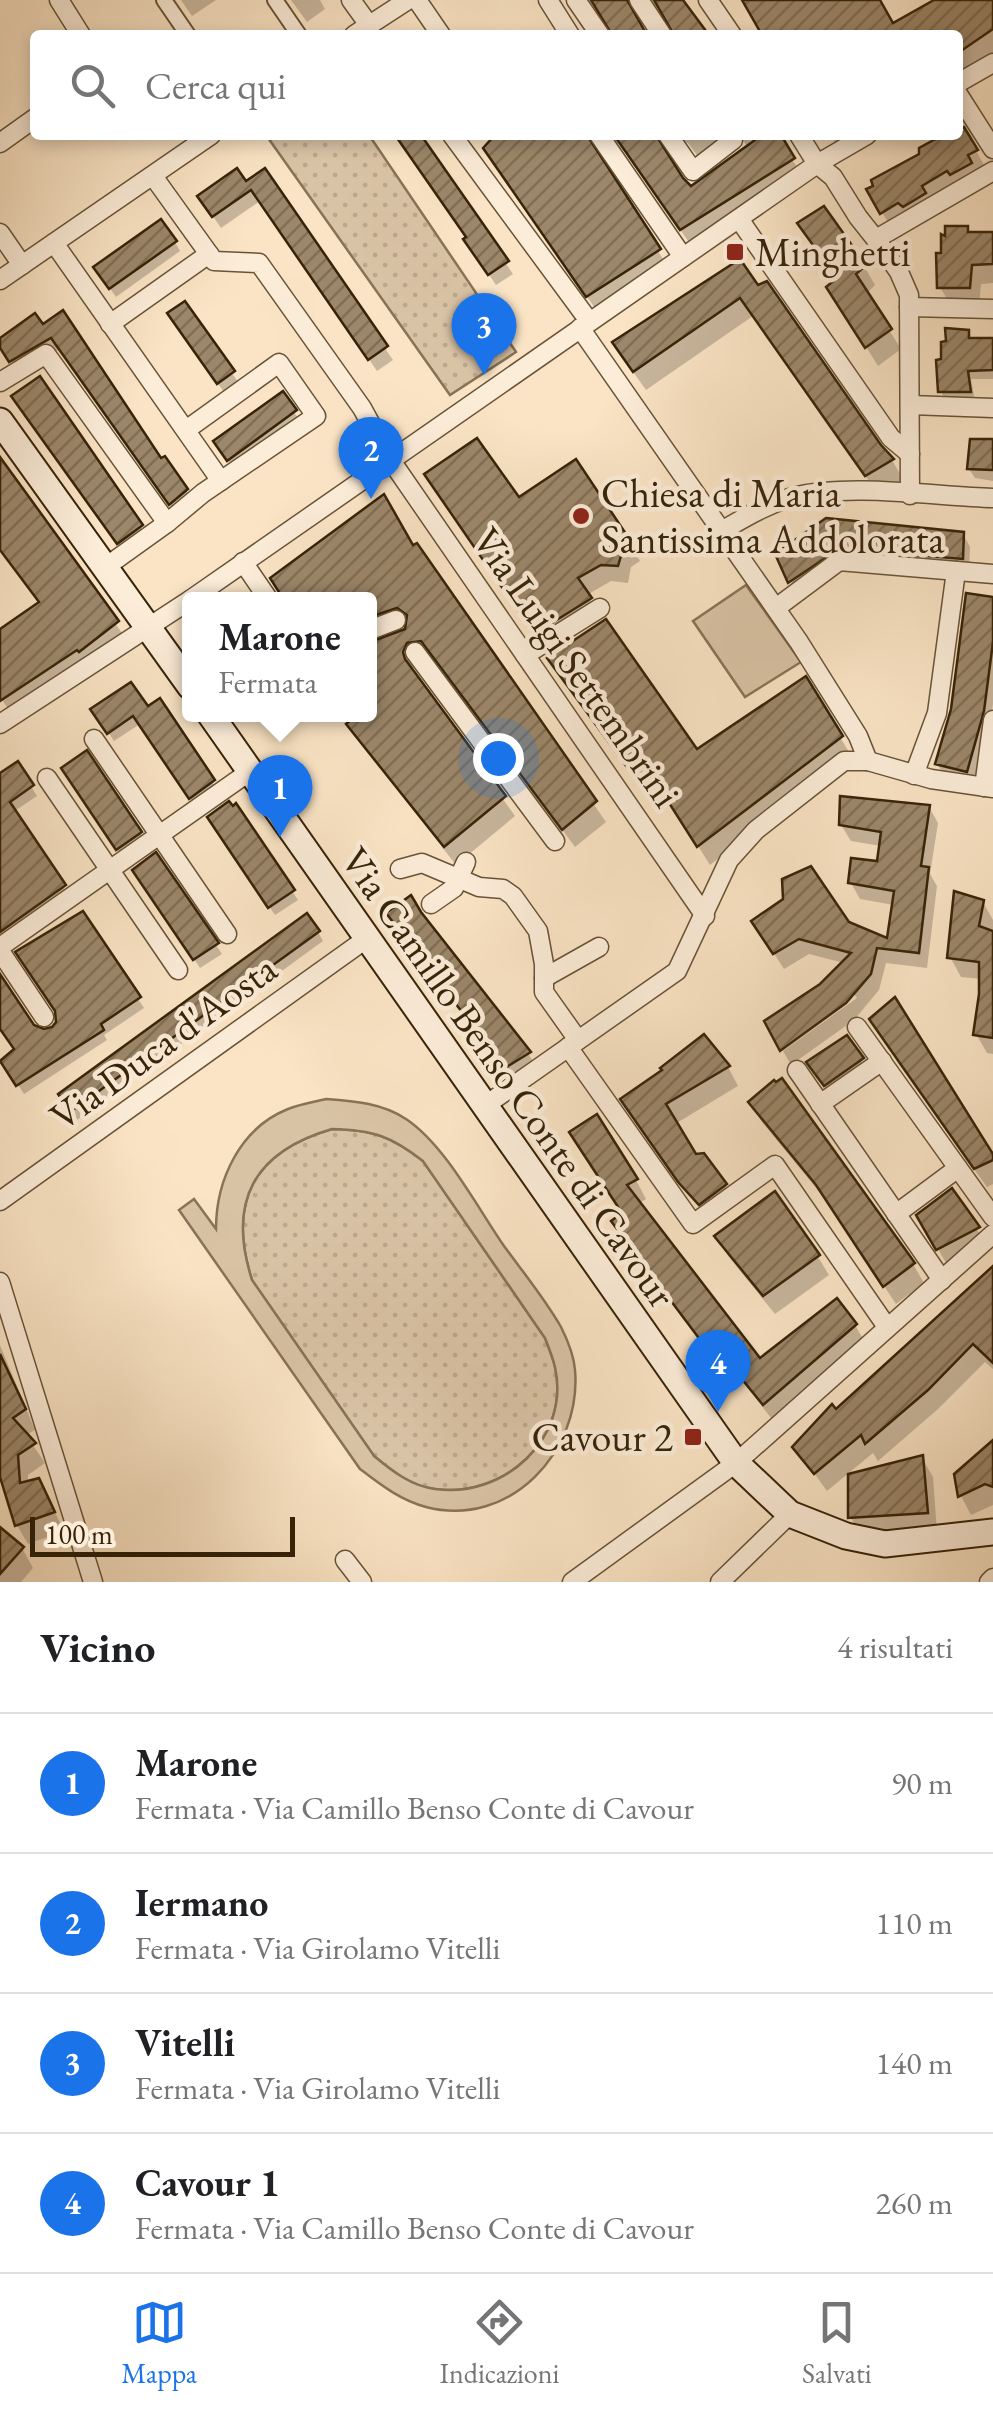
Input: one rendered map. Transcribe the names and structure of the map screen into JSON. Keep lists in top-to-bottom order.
{
  "streets": {
    "main road": ["Via Camillo Benso Conte di Cavour"],
    "street": ["Via Luigi Settembrini", "Via Duca d'Aosta"]
  },
  "crossings": [
    ["Via Duca d'Aosta", "Via Camillo Benso Conte di Cavour"]
  ],
  "places": {
    "transit": ["Minghetti", "Cavour 2"],
    "other": ["Chiesa di Maria Santissima Addolorata"]
  },
  "scale_bar": "100 m",
  "page": {
    "search": "Cerca qui",
    "pins": [
      "3",
      "2",
      "1",
      "4"
    ],
    "popup": ["Marone", "Fermata"],
    "scale": "100 m",
    "heading": ["Vicino", "4 risultati"],
    "list": [
      {
        "mark": "1",
        "name": "Marone",
        "note": "Fermata · Via Camillo Benso Conte di Cavour",
        "value": "90 m"
      },
      {
        "mark": "2",
        "name": "Iermano",
        "note": "Fermata · Via Girolamo Vitelli",
        "value": "110 m"
      },
      {
        "mark": "3",
        "name": "Vitelli",
        "note": "Fermata · Via Girolamo Vitelli",
        "value": "140 m"
      },
      {
        "mark": "4",
        "name": "Cavour 1",
        "note": "Fermata · Via Camillo Benso Conte di Cavour",
        "value": "260 m"
      }
    ],
    "nav": ["Mappa", "Indicazioni", "Salvati"]
  }
}
